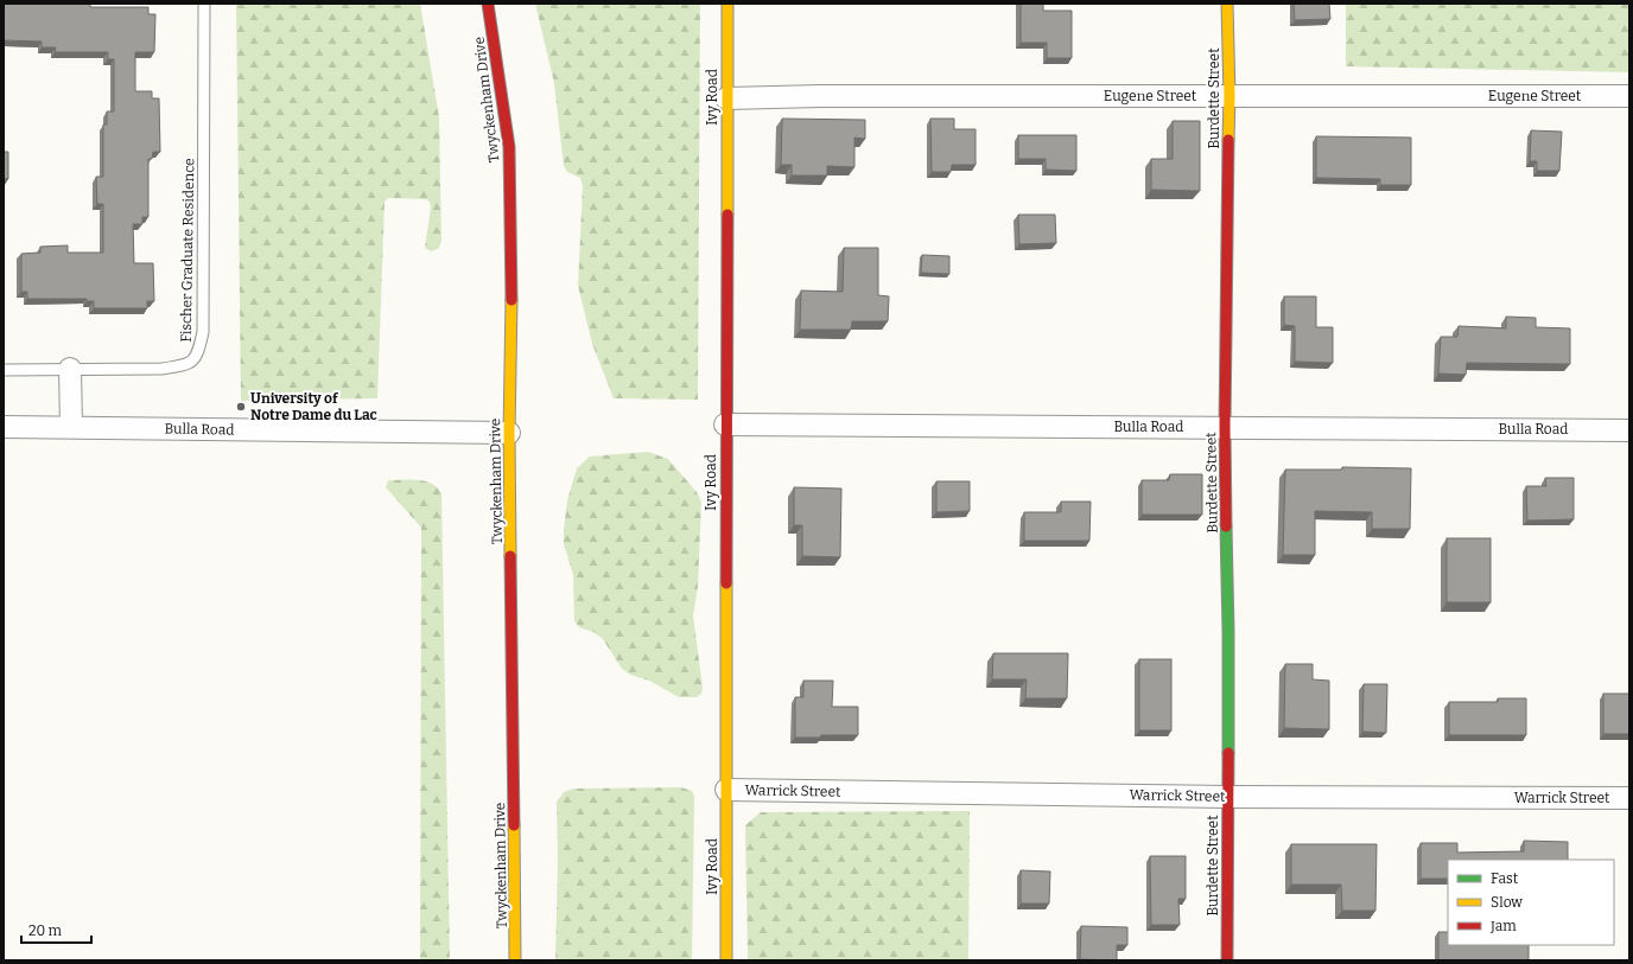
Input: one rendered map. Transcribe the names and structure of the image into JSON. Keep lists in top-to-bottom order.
{
  "streets": {
    "street": [
      "Eugene Street",
      "Ivy Road",
      "Burdette Street",
      "Twyckenham Drive",
      "Bulla Road",
      "Warrick Street"
    ],
    "lane": ["Fischer Graduate Residence"]
  },
  "crossings": [
    ["Eugene Street", "Ivy Road"],
    ["Eugene Street", "Burdette Street"],
    ["Ivy Road", "Bulla Road"],
    ["Ivy Road", "Warrick Street"],
    ["Burdette Street", "Bulla Road"],
    ["Burdette Street", "Warrick Street"],
    ["Twyckenham Drive", "Bulla Road"]
  ],
  "places": ["University of Notre Dame du Lac"],
  "legend": ["Fast", "Slow", "Jam"],
  "scale_bar": "20 m"
}
